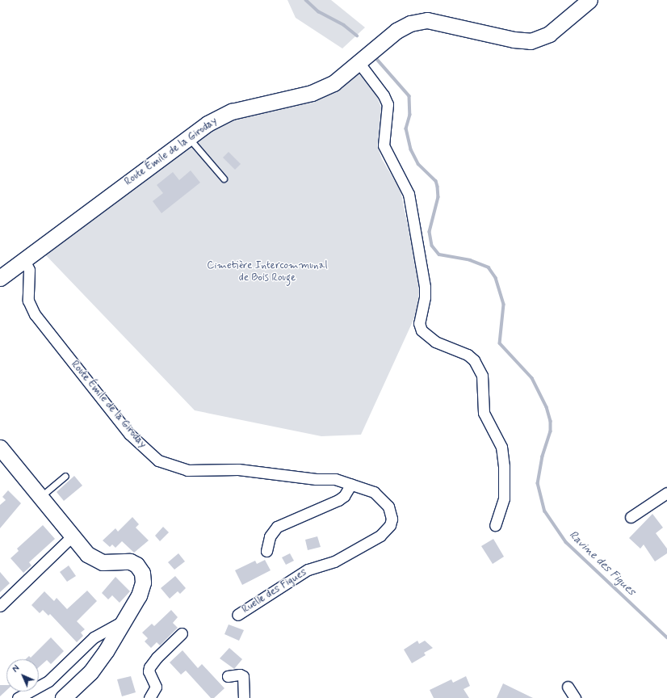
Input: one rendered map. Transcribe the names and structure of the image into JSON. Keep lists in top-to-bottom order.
{
  "streets": {
    "main road": ["Route Émile de la Giroday"],
    "street": ["Ruelle des Figues"]
  },
  "crossings": [
    ["Route Émile de la Giroday", "Ruelle des Figues"]
  ],
  "water": ["Ravine des Figues"],
  "parks": ["Cimetière Intercommunal de Bois Rouge"],
  "north": "top left"
}
